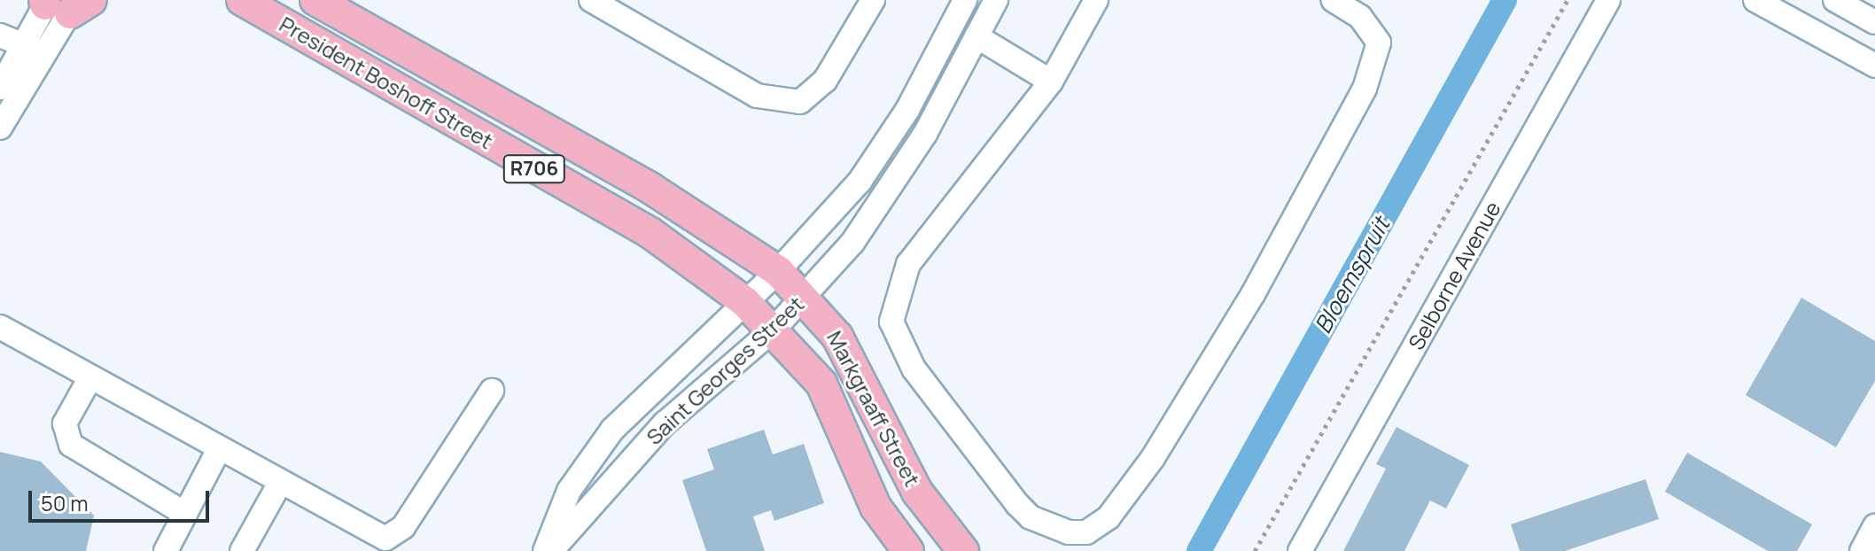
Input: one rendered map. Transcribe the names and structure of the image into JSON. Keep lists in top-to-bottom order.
{
  "streets": {
    "main road": ["President Boshoff Street", "R706", "Markgraaff Street"],
    "street": ["Selborne Avenue", "Saint Georges Street"]
  },
  "crossings": [
    ["President Boshoff Street", "Saint Georges Street"],
    ["President Boshoff Street", "Markgraaff Street"],
    ["Saint Georges Street", "Markgraaff Street"]
  ],
  "water": ["Bloemspruit"],
  "scale_bar": "50 m"
}
